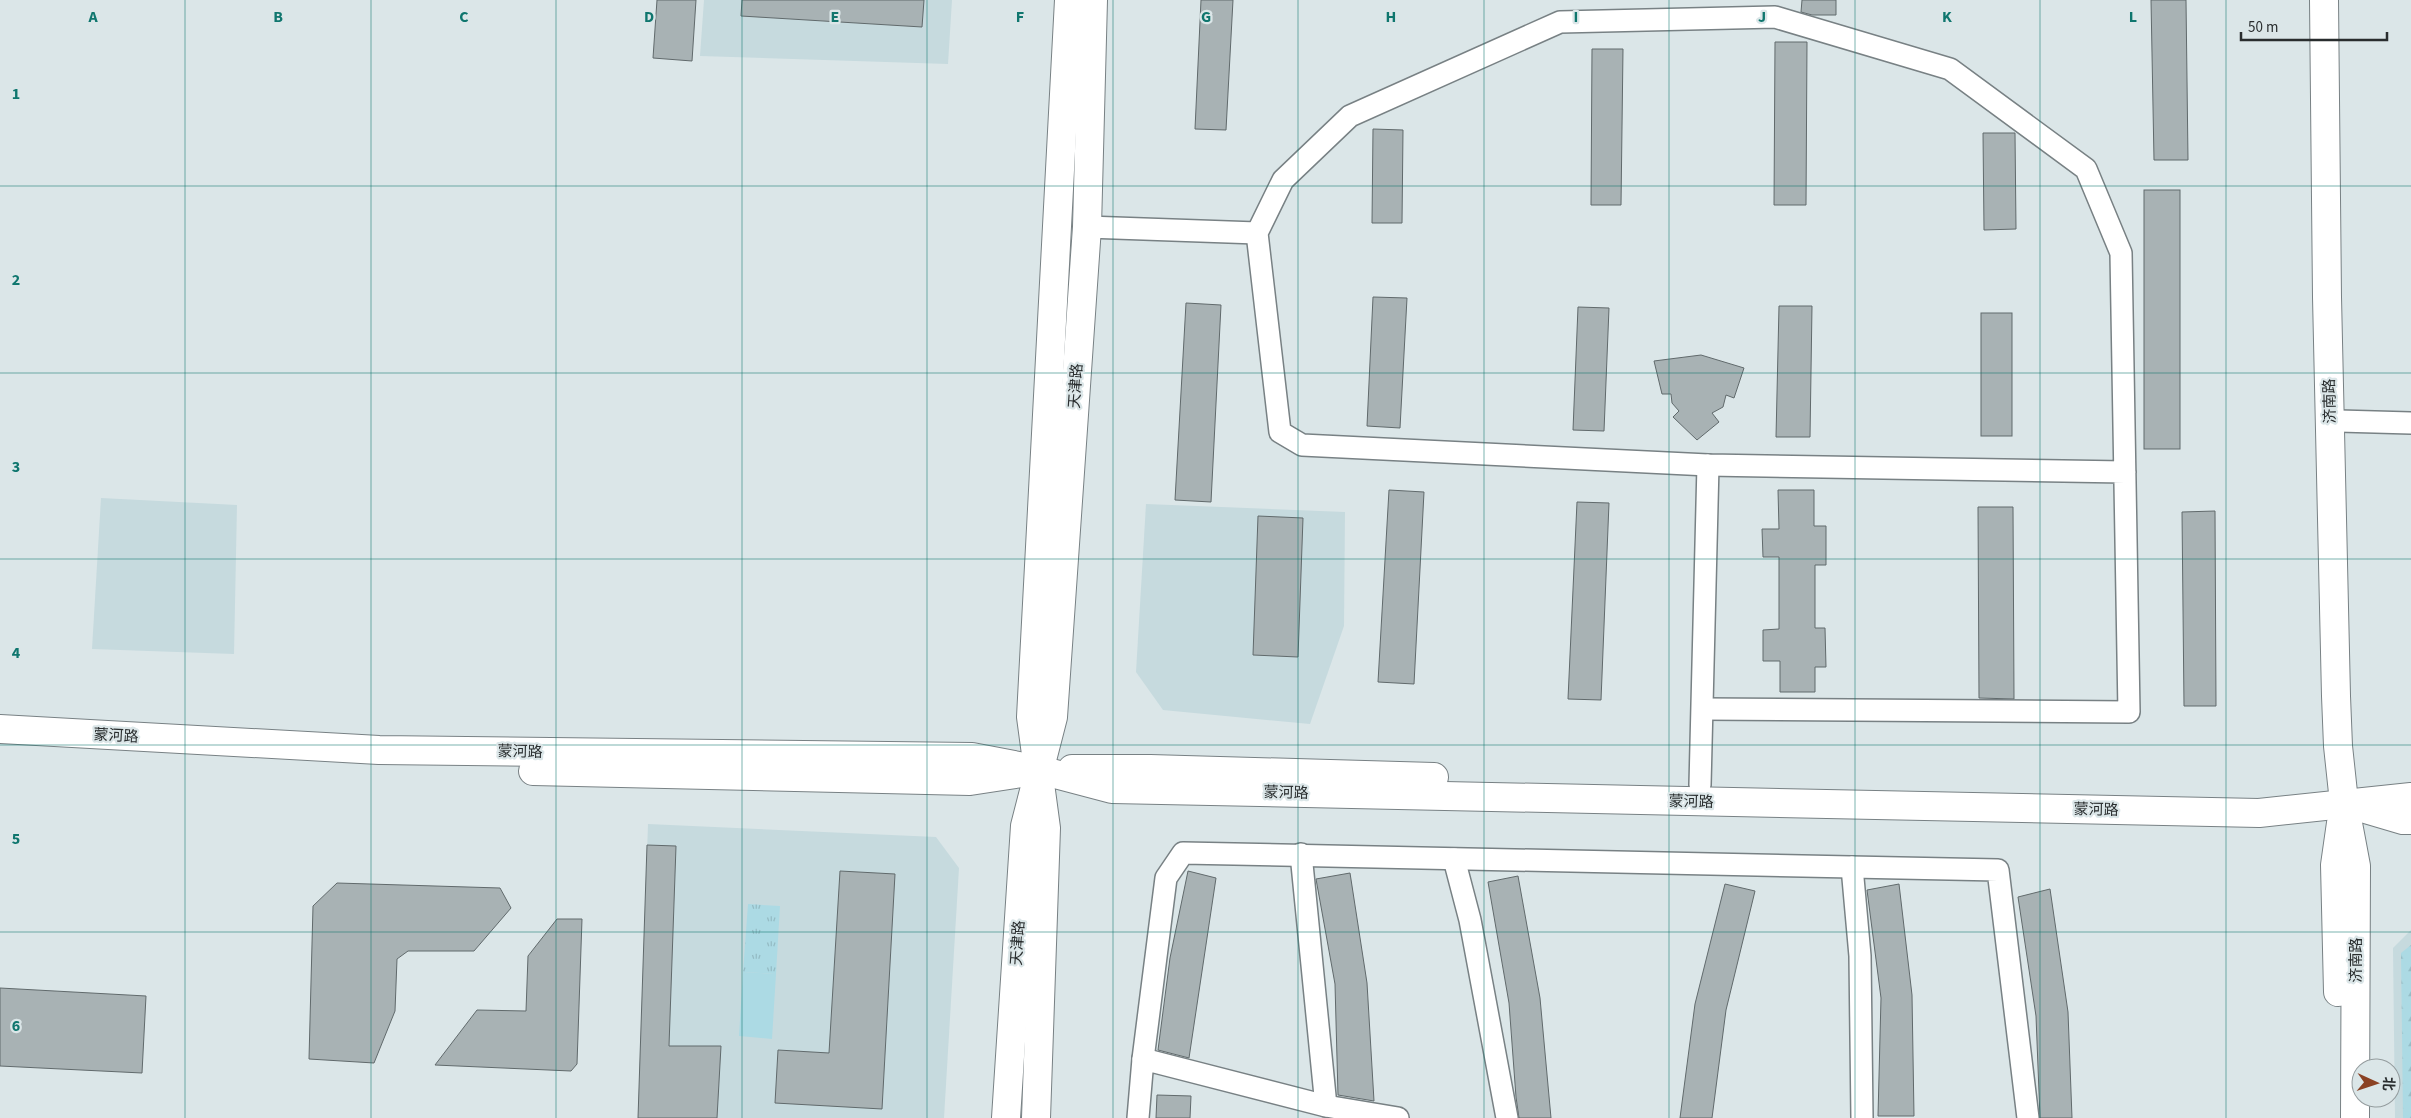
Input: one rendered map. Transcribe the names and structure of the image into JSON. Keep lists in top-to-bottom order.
{
  "streets": {
    "street": ["天津路", "济南路", "蒙河路"]
  },
  "crossings": [
    ["天津路", "蒙河路"],
    ["济南路", "蒙河路"]
  ],
  "scale_bar": "50 m",
  "north": "right",
  "grid": {
    "columns": [
      "A",
      "B",
      "C",
      "D",
      "E",
      "F",
      "G",
      "H",
      "I",
      "J",
      "K",
      "L"
    ],
    "rows": [
      "1",
      "2",
      "3",
      "4",
      "5",
      "6"
    ]
  }
}
